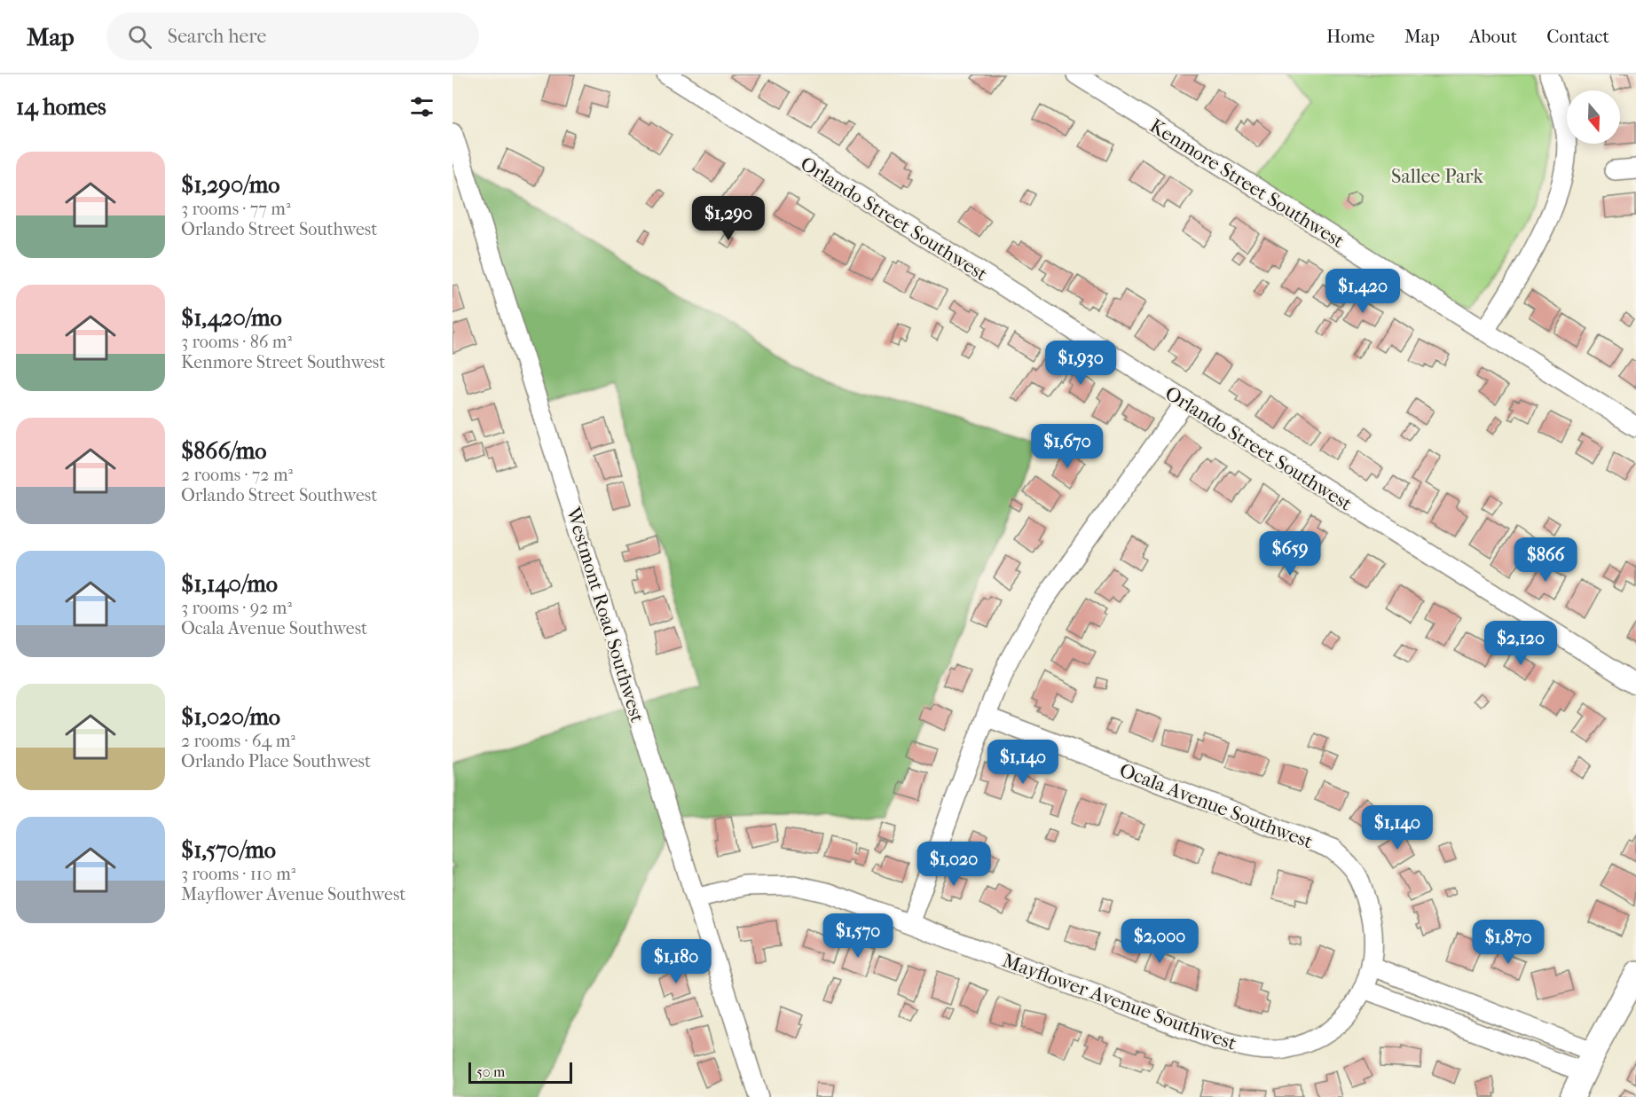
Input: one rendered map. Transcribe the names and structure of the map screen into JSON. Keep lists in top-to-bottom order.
{
  "streets": {
    "street": [
      "Kenmore Street Southwest",
      "Orlando Street Southwest",
      "Westmont Road Southwest",
      "Ocala Avenue Southwest",
      "Mayflower Avenue Southwest"
    ]
  },
  "crossings": [
    ["Westmont Road Southwest", "Mayflower Avenue Southwest"],
    ["Ocala Avenue Southwest", "Mayflower Avenue Southwest"]
  ],
  "parks": ["Sallee Park"],
  "scale_bar": "50 m",
  "north": "bottom",
  "page": {
    "header": "Map",
    "search": "Search here",
    "nav": [
      "Home",
      "Map",
      "About",
      "Contact"
    ],
    "heading": "14 homes",
    "list": [
      {
        "name": "$1,290/mo",
        "note": "3 rooms · 77 m² · Orlando Street Southwest"
      },
      {
        "name": "$1,420/mo",
        "note": "3 rooms · 86 m² · Kenmore Street Southwest"
      },
      {
        "name": "$866/mo",
        "note": "2 rooms · 72 m² · Orlando Street Southwest"
      },
      {
        "name": "$1,140/mo",
        "note": "3 rooms · 92 m² · Ocala Avenue Southwest"
      },
      {
        "name": "$1,020/mo",
        "note": "2 rooms · 64 m² · Orlando Place Southwest"
      },
      {
        "name": "$1,570/mo",
        "note": "3 rooms · 110 m² · Mayflower Avenue Southwest"
      }
    ],
    "price": [
      "$1,290",
      "$1,420",
      "$1,930",
      "$1,670",
      "$659",
      "$866",
      "$2,120",
      "$1,140",
      "$1,140",
      "$1,020",
      "$1,570",
      "$2,000",
      "$1,870",
      "$1,180"
    ],
    "scale": "50 m"
  }
}
